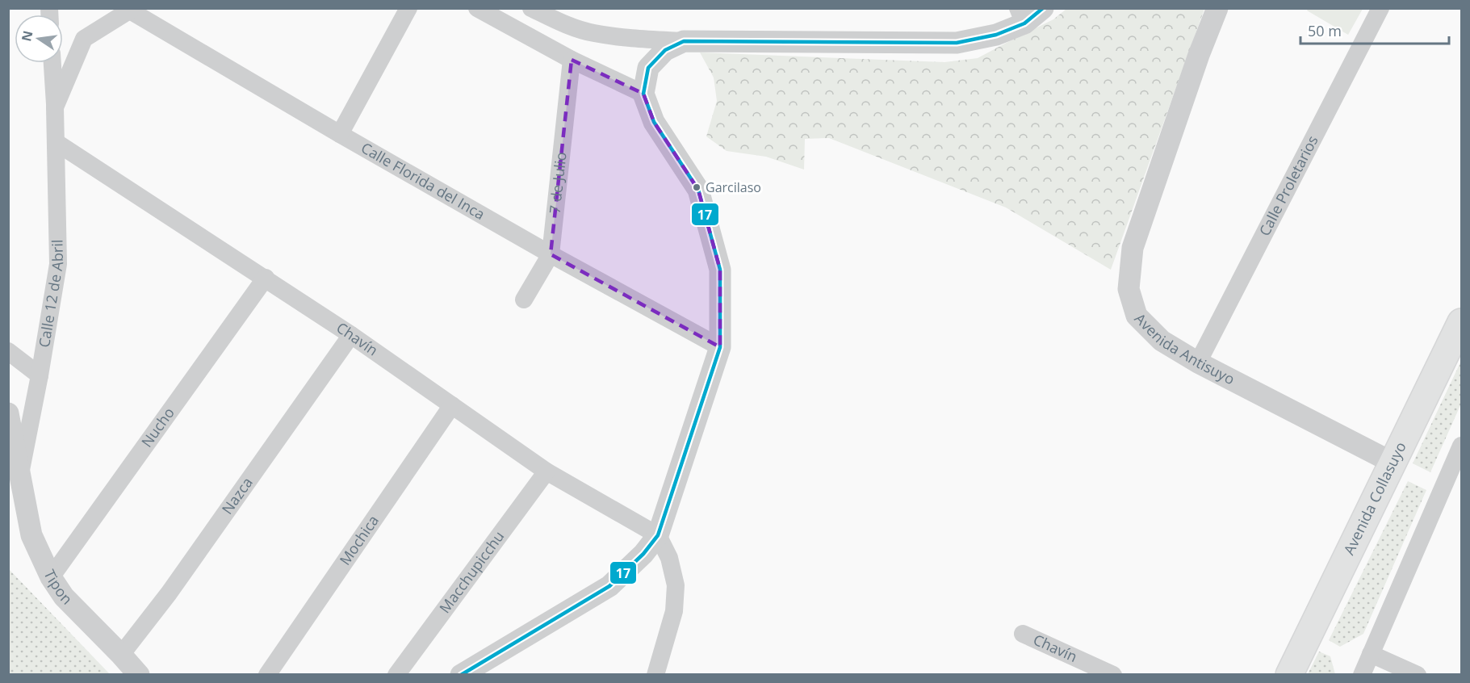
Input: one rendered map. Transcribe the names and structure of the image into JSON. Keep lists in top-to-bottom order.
{
  "streets": {
    "main road": ["Avenida Collasuyo"],
    "street": [
      "Calle Florida del Inca",
      "7 de Julio",
      "Calle Proletarios",
      "Calle 12 de Abril",
      "Chavín",
      "Avenida Antisuyo",
      "Nucho",
      "Nazca",
      "Mochica",
      "Macchupicchu",
      "Tipon"
    ]
  },
  "crossings": [
    ["Calle Florida del Inca", "7 de Julio"],
    ["Calle Florida del Inca", "Calle 12 de Abril"],
    ["Calle Proletarios", "Avenida Antisuyo"],
    ["Calle 12 de Abril", "Chavín"],
    ["Calle 12 de Abril", "Tipon"],
    ["Chavín", "Nucho"],
    ["Chavín", "Nazca"],
    ["Chavín", "Mochica"],
    ["Chavín", "Macchupicchu"],
    ["Avenida Antisuyo", "Avenida Collasuyo"],
    ["Nucho", "Tipon"],
    ["Nazca", "Tipon"]
  ],
  "places": ["Garcilaso"],
  "lines": ["transit line 17"],
  "scale_bar": "50 m",
  "north": "left"
}
